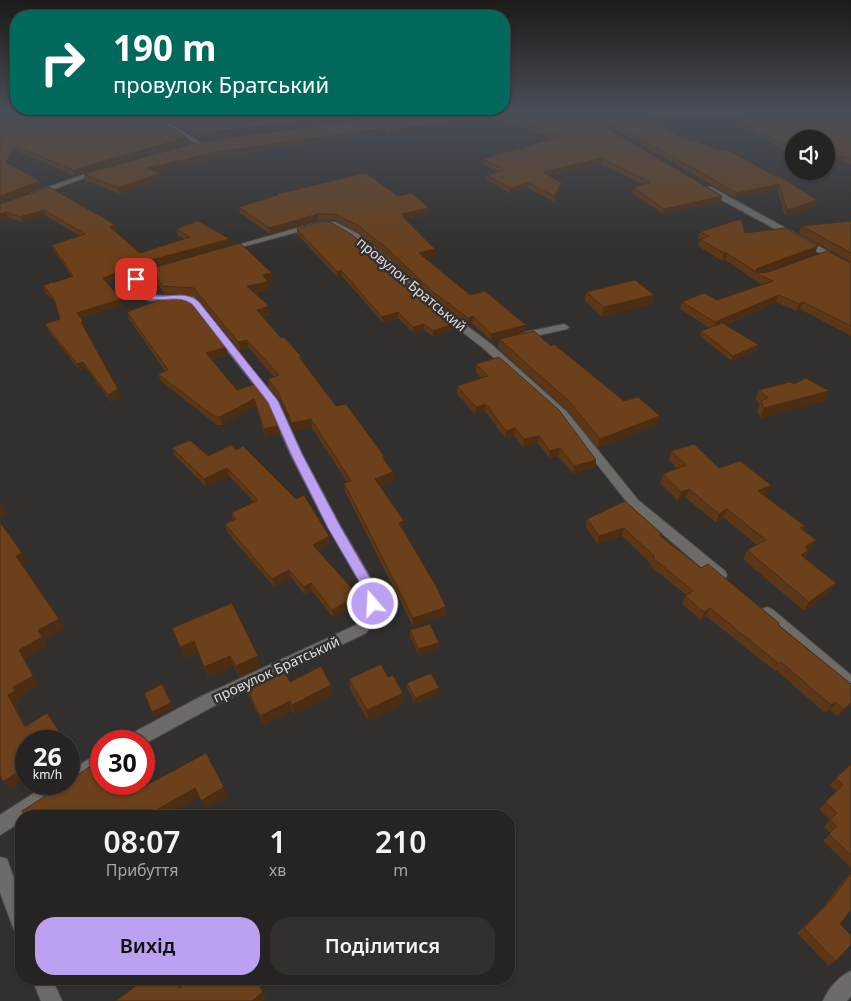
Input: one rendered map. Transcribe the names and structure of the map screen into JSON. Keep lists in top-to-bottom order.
{
  "streets": {
    "street": ["провулок Братський"]
  },
  "page": {
    "turn": ["190 m", "провулок Братський"],
    "speed": "26 km/h",
    "limit": "30",
    "eta": [
      "08:07",
      "Прибуття",
      "1",
      "хв",
      "210",
      "m"
    ],
    "buttons": ["Вихід", "Поділитися"]
  }
}
